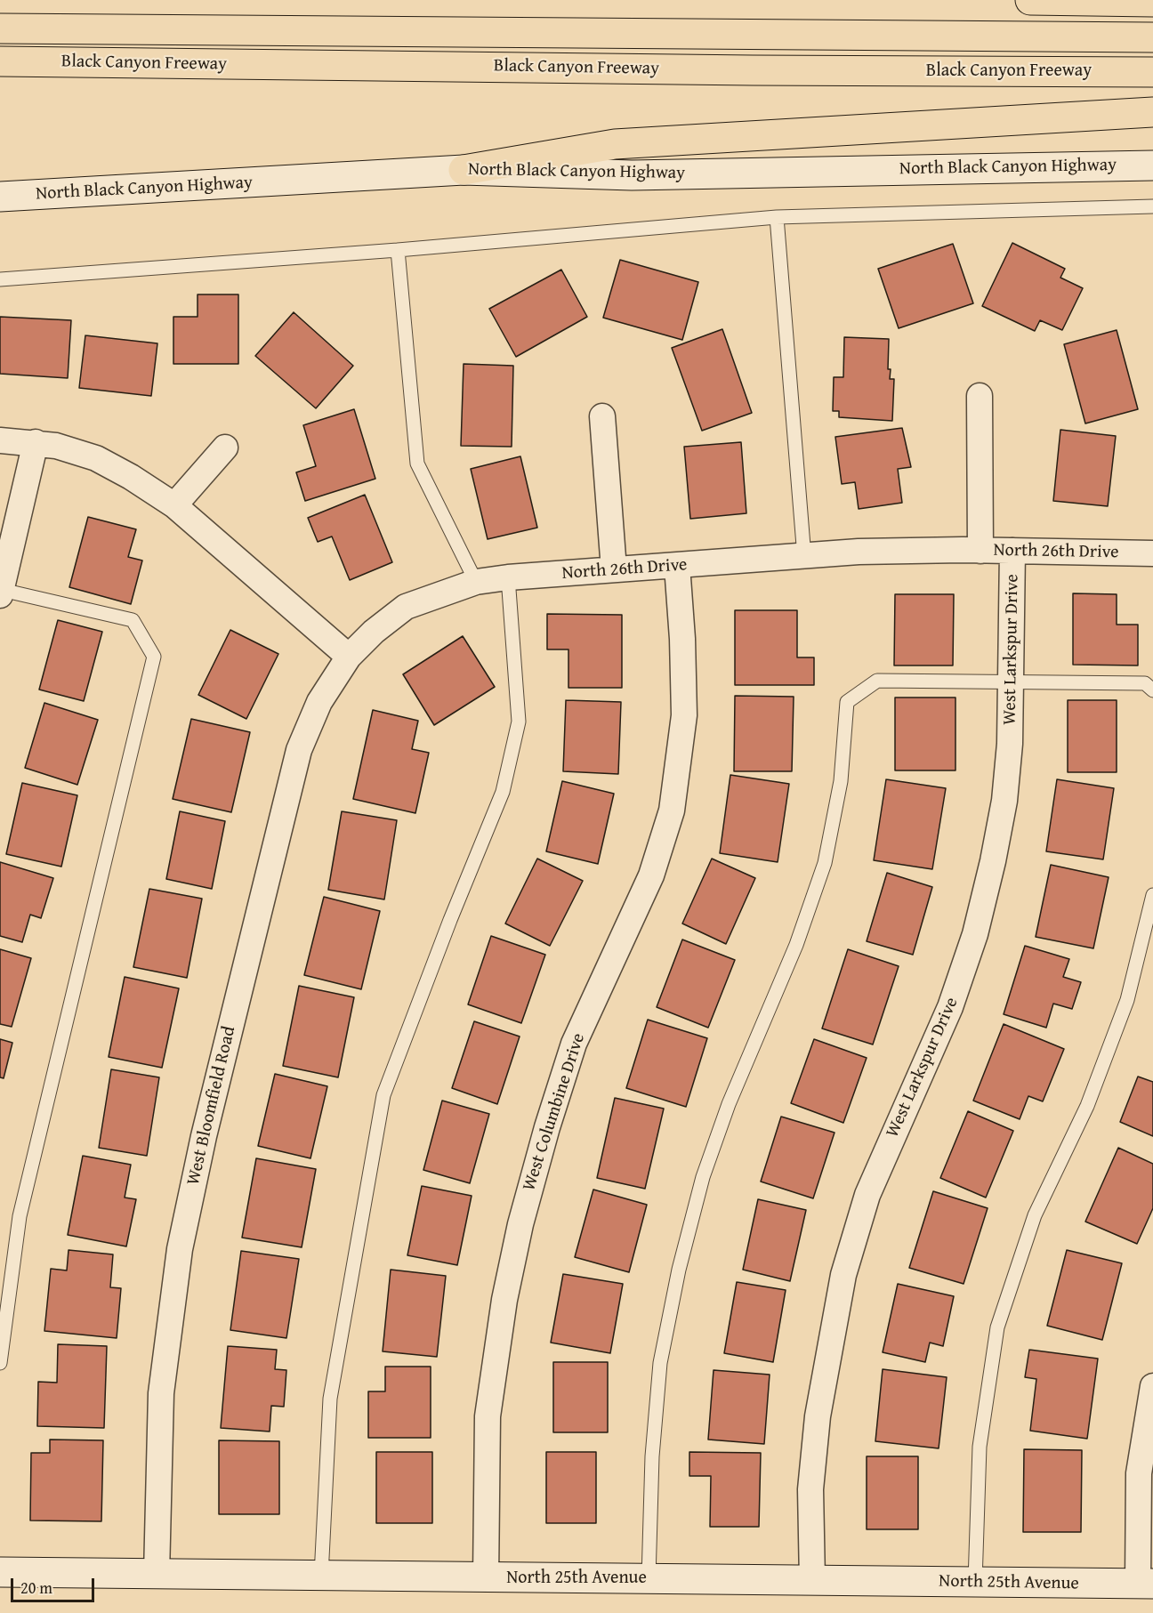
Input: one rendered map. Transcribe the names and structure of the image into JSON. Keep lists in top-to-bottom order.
{
  "streets": {
    "highway": ["Black Canyon Freeway"],
    "main road": ["North Black Canyon Highway", "North 25th Avenue"],
    "street": [
      "North 26th Drive",
      "West Larkspur Drive",
      "West Bloomfield Road",
      "West Columbine Drive"
    ]
  },
  "crossings": [
    ["North 26th Drive", "West Larkspur Drive"],
    ["North 26th Drive", "West Bloomfield Road"],
    ["North 26th Drive", "West Columbine Drive"],
    ["West Larkspur Drive", "North 25th Avenue"],
    ["West Bloomfield Road", "North 25th Avenue"],
    ["West Columbine Drive", "North 25th Avenue"]
  ],
  "scale_bar": "20 m"
}
